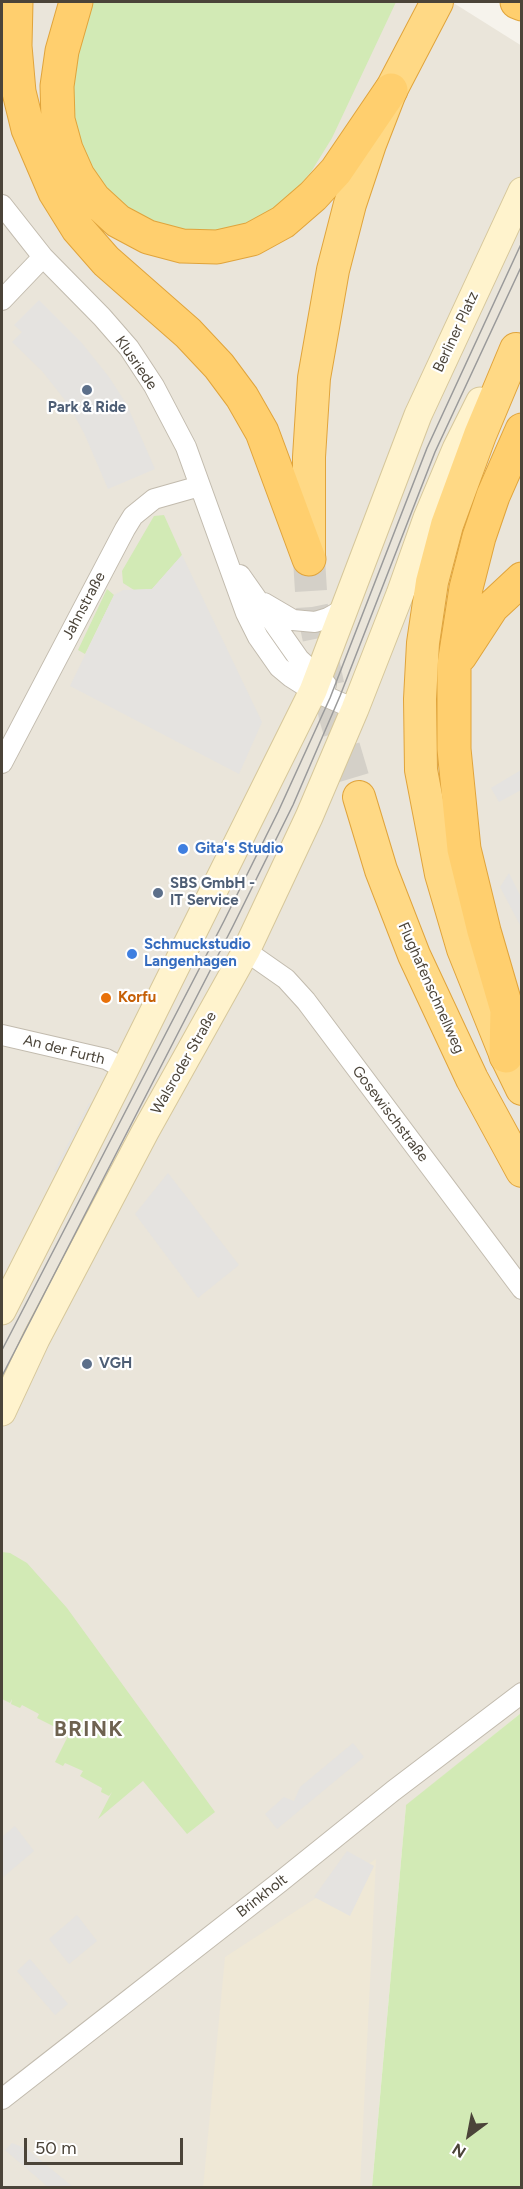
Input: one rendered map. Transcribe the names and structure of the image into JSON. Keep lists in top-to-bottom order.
{
  "streets": {
    "highway": ["Flughafenschnellweg"],
    "main road": ["Berliner Platz", "Walsroder Straße"],
    "street": [
      "Klusriede",
      "Jahnstraße",
      "An der Furth",
      "Gosewischstraße",
      "Brinkholt"
    ]
  },
  "crossings": [
    ["Berliner Platz", "Klusriede"],
    ["Klusriede", "Jahnstraße"],
    ["Klusriede", "Walsroder Straße"],
    ["Walsroder Straße", "Gosewischstraße"]
  ],
  "districts": ["BRINK"],
  "places": [
    "Park & Ride",
    "Gita's Studio",
    "SBS GmbH - IT Service",
    "Schmuckstudio Langenhagen",
    "Korfu",
    "VGH"
  ],
  "scale_bar": "50 m",
  "north": "bottom left"
}
